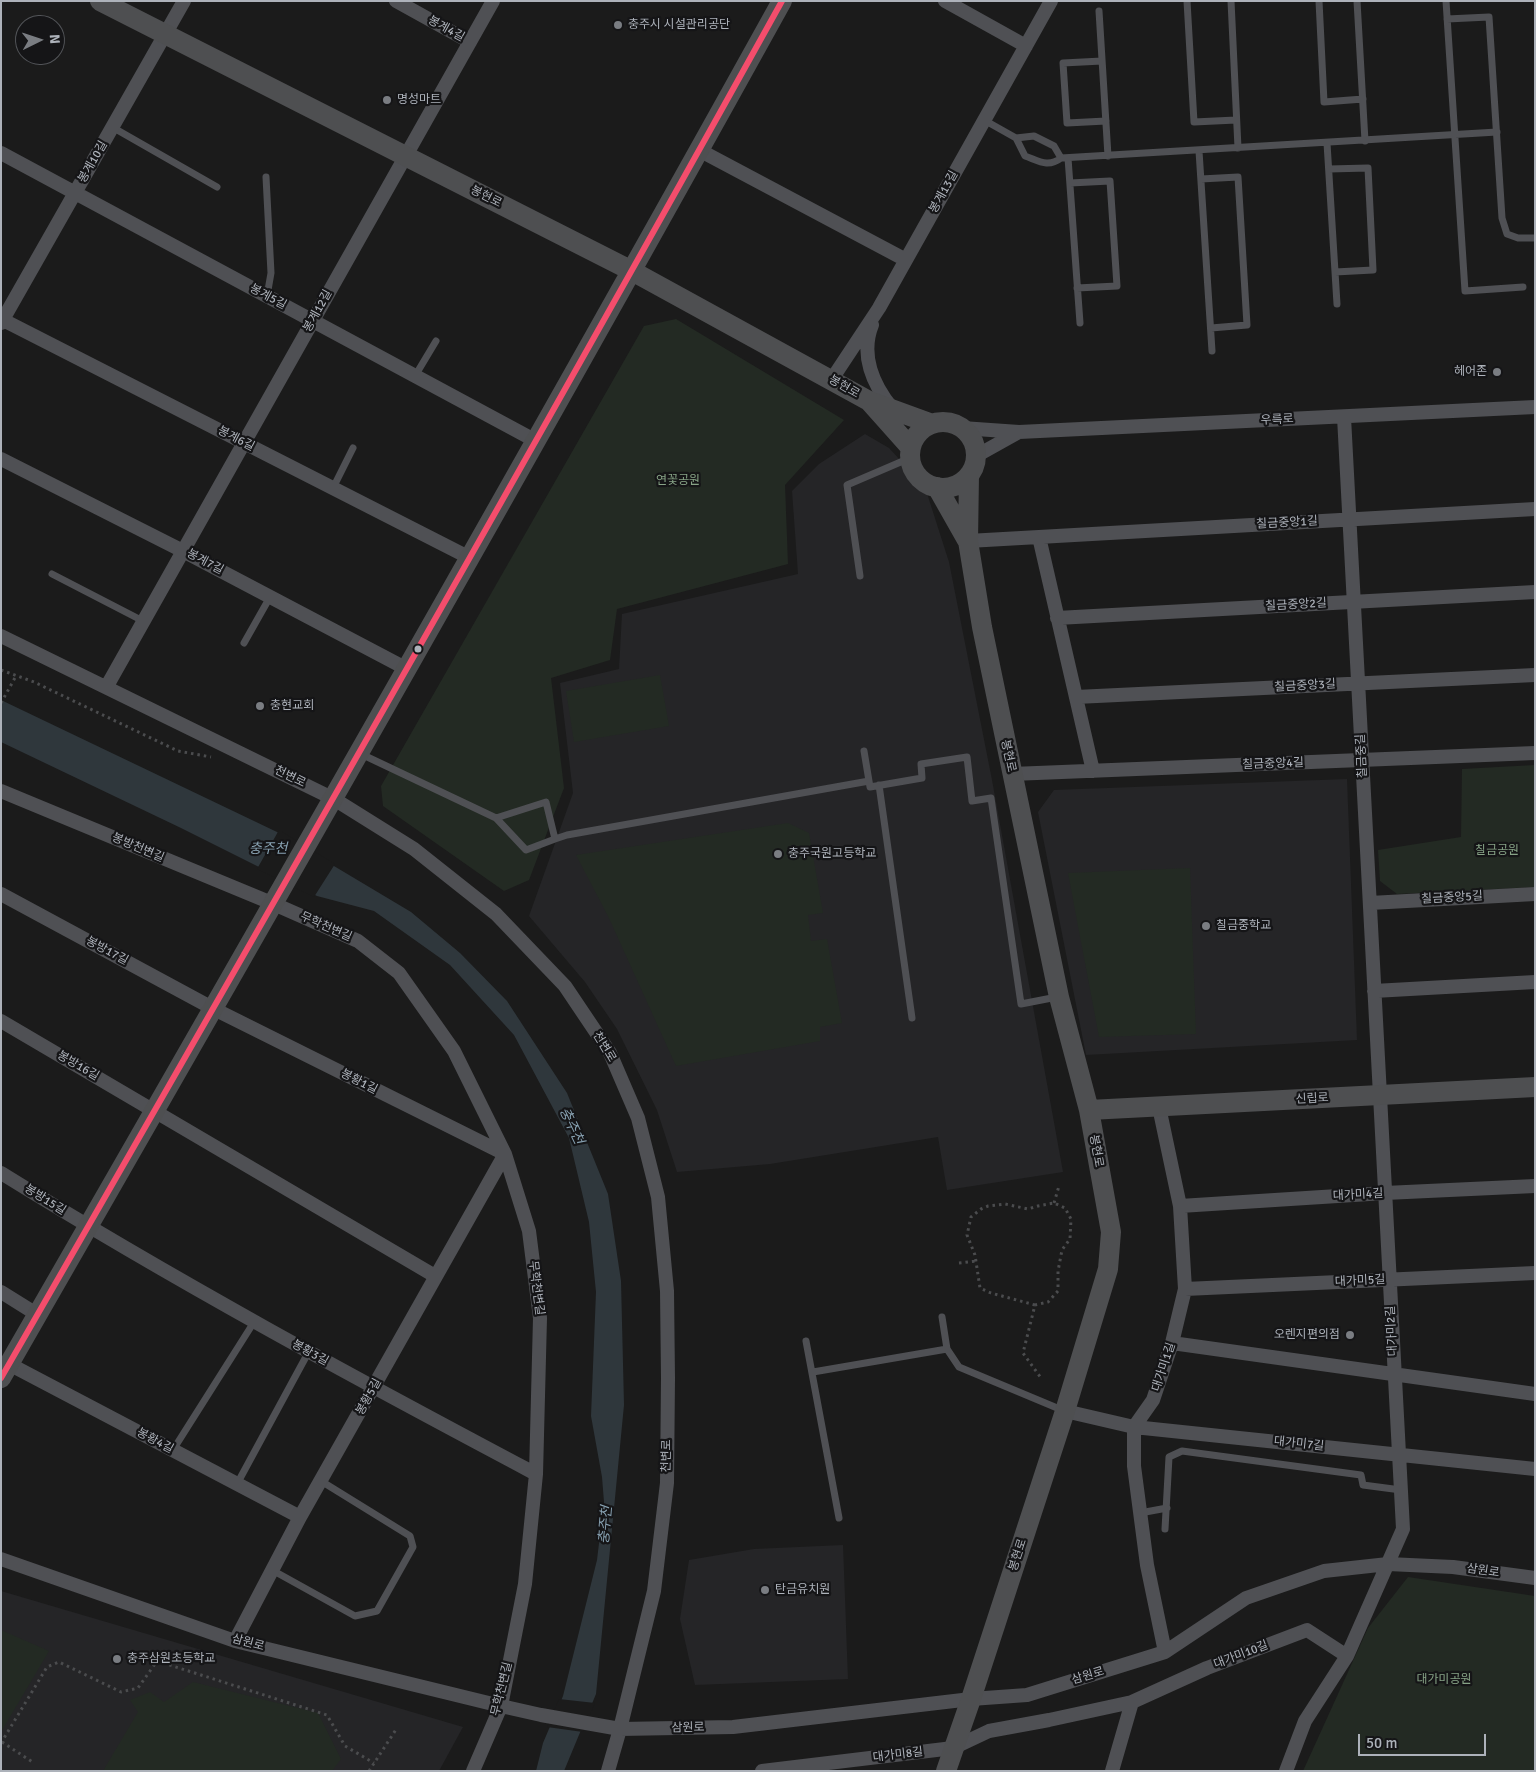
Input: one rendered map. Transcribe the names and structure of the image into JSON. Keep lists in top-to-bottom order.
{
  "streets": {
    "street": [
      "봉계4길",
      "봉계10길",
      "봉계13길",
      "봉현로",
      "봉계5길",
      "봉계12길",
      "우륵로",
      "봉계6길",
      "칠금중앙1길",
      "봉계7길",
      "칠금중앙2길",
      "칠금중앙3길",
      "칠금중길",
      "칠금중앙4길",
      "천변로",
      "봉방천변길",
      "칠금중앙5길",
      "무학천변길",
      "봉방17길",
      "봉방16길",
      "봉황1길",
      "신립로",
      "대가미4길",
      "봉방15길",
      "대가미5길",
      "대가미2길",
      "봉황3길",
      "대가미1길",
      "봉황5길",
      "봉황4길",
      "대가미7길",
      "삼원로",
      "대가미10길",
      "대가미8길"
    ]
  },
  "crossings": [
    ["봉계4길", "봉계12길"],
    ["봉계10길", "봉현로"],
    ["봉계10길", "봉계5길"],
    ["봉계10길", "봉계6길"],
    ["봉계13길", "봉현로"],
    ["봉현로", "봉계12길"],
    ["봉현로", "우륵로"],
    ["봉현로", "칠금중앙1길"],
    ["봉현로", "칠금중앙4길"],
    ["봉현로", "신립로"],
    ["봉현로", "대가미7길"],
    ["봉현로", "삼원로"],
    ["봉현로", "대가미8길"],
    ["봉계5길", "봉계12길"],
    ["봉계12길", "봉계6길"],
    ["봉계12길", "봉계7길"],
    ["봉계12길", "천변로"],
    ["우륵로", "칠금중길"],
    ["칠금중앙1길", "칠금중길"],
    ["칠금중앙2길", "칠금중길"],
    ["칠금중앙3길", "칠금중길"],
    ["칠금중길", "칠금중앙4길"],
    ["칠금중길", "칠금중앙5길"],
    ["칠금중길", "신립로"],
    ["칠금중길", "대가미2길"],
    ["천변로", "삼원로"],
    ["봉방천변길", "무학천변길"],
    ["무학천변길", "봉황1길"],
    ["무학천변길", "봉황3길"],
    ["무학천변길", "봉황5길"],
    ["무학천변길", "삼원로"],
    ["봉방17길", "봉황1길"],
    ["봉방16길", "봉황5길"],
    ["봉황1길", "봉황5길"],
    ["신립로", "대가미2길"],
    ["신립로", "대가미1길"],
    ["대가미4길", "대가미2길"],
    ["대가미4길", "대가미1길"],
    ["봉방15길", "봉황3길"],
    ["대가미5길", "대가미2길"],
    ["대가미5길", "대가미1길"],
    ["대가미2길", "대가미7길"],
    ["대가미2길", "삼원로"],
    ["봉황3길", "봉황5길"],
    ["대가미1길", "대가미7길"],
    ["봉황5길", "봉황4길"],
    ["봉황5길", "삼원로"]
  ],
  "water": ["충주천"],
  "parks": ["연꽃공원", "칠금공원", "대가미공원"],
  "places": [
    "충주시 시설관리공단",
    "명성마트",
    "헤어존",
    "충현교회",
    "충주국원고등학교",
    "칠금중학교",
    "오렌지편의점",
    "탄금유치원",
    "충주삼원초등학교"
  ],
  "scale_bar": "50 m",
  "north": "right"
}
